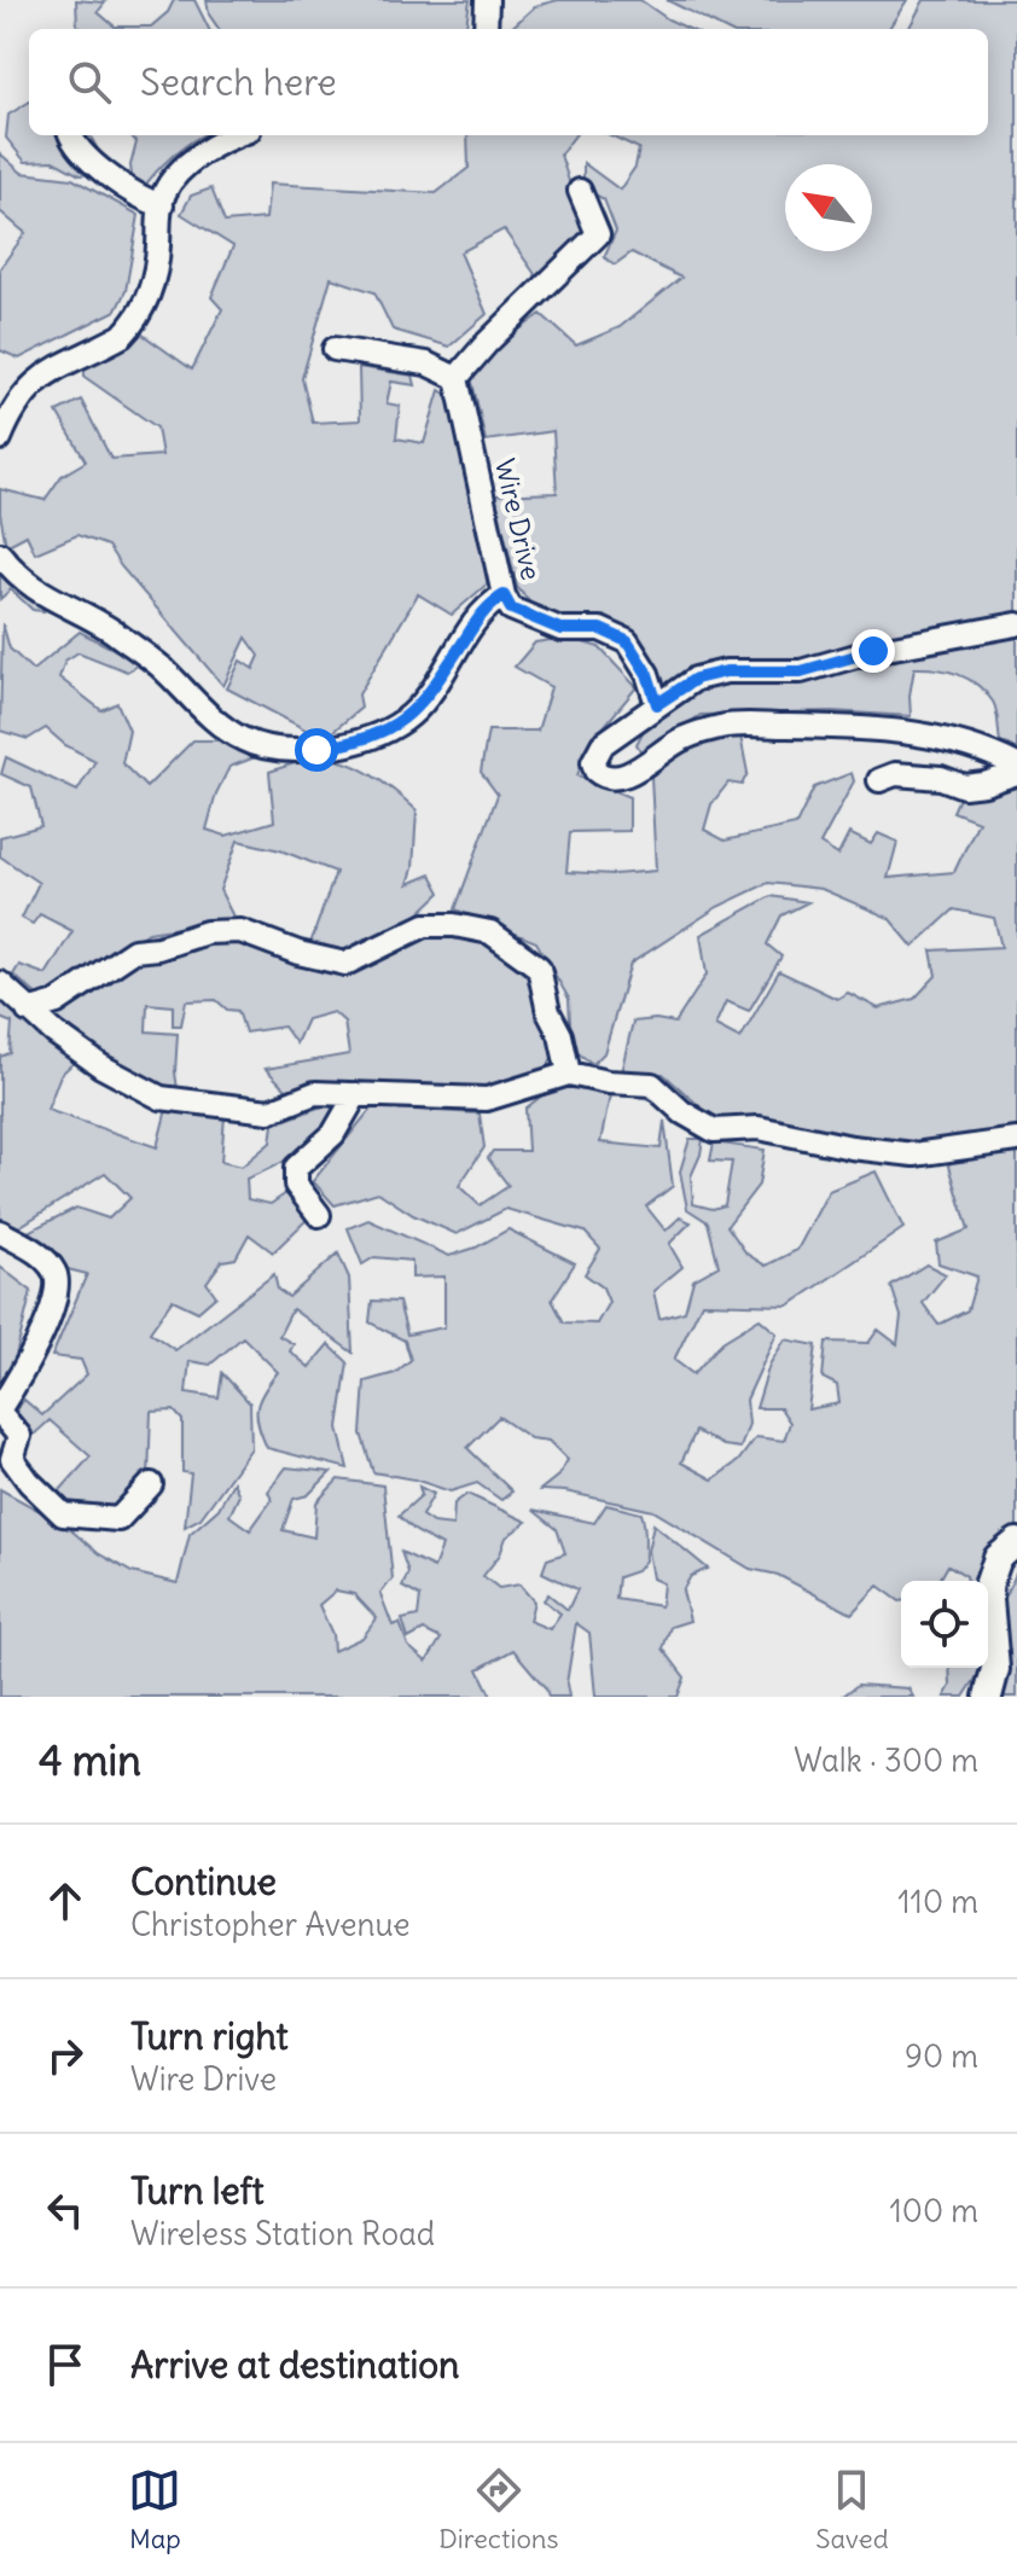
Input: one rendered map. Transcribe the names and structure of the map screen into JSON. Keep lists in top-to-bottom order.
{
  "streets": {
    "street": ["Wire Drive"]
  },
  "north": "top left",
  "page": {
    "search": "Search here",
    "heading": ["4 min", "Walk · 300 m"],
    "list": [
      ["Continue", "Christopher Avenue", "110 m"],
      ["Turn right", "Wire Drive", "90 m"],
      ["Turn left", "Wireless Station Road", "100 m"],
      "Arrive at destination"
    ],
    "nav": ["Map", "Directions", "Saved"]
  }
}
